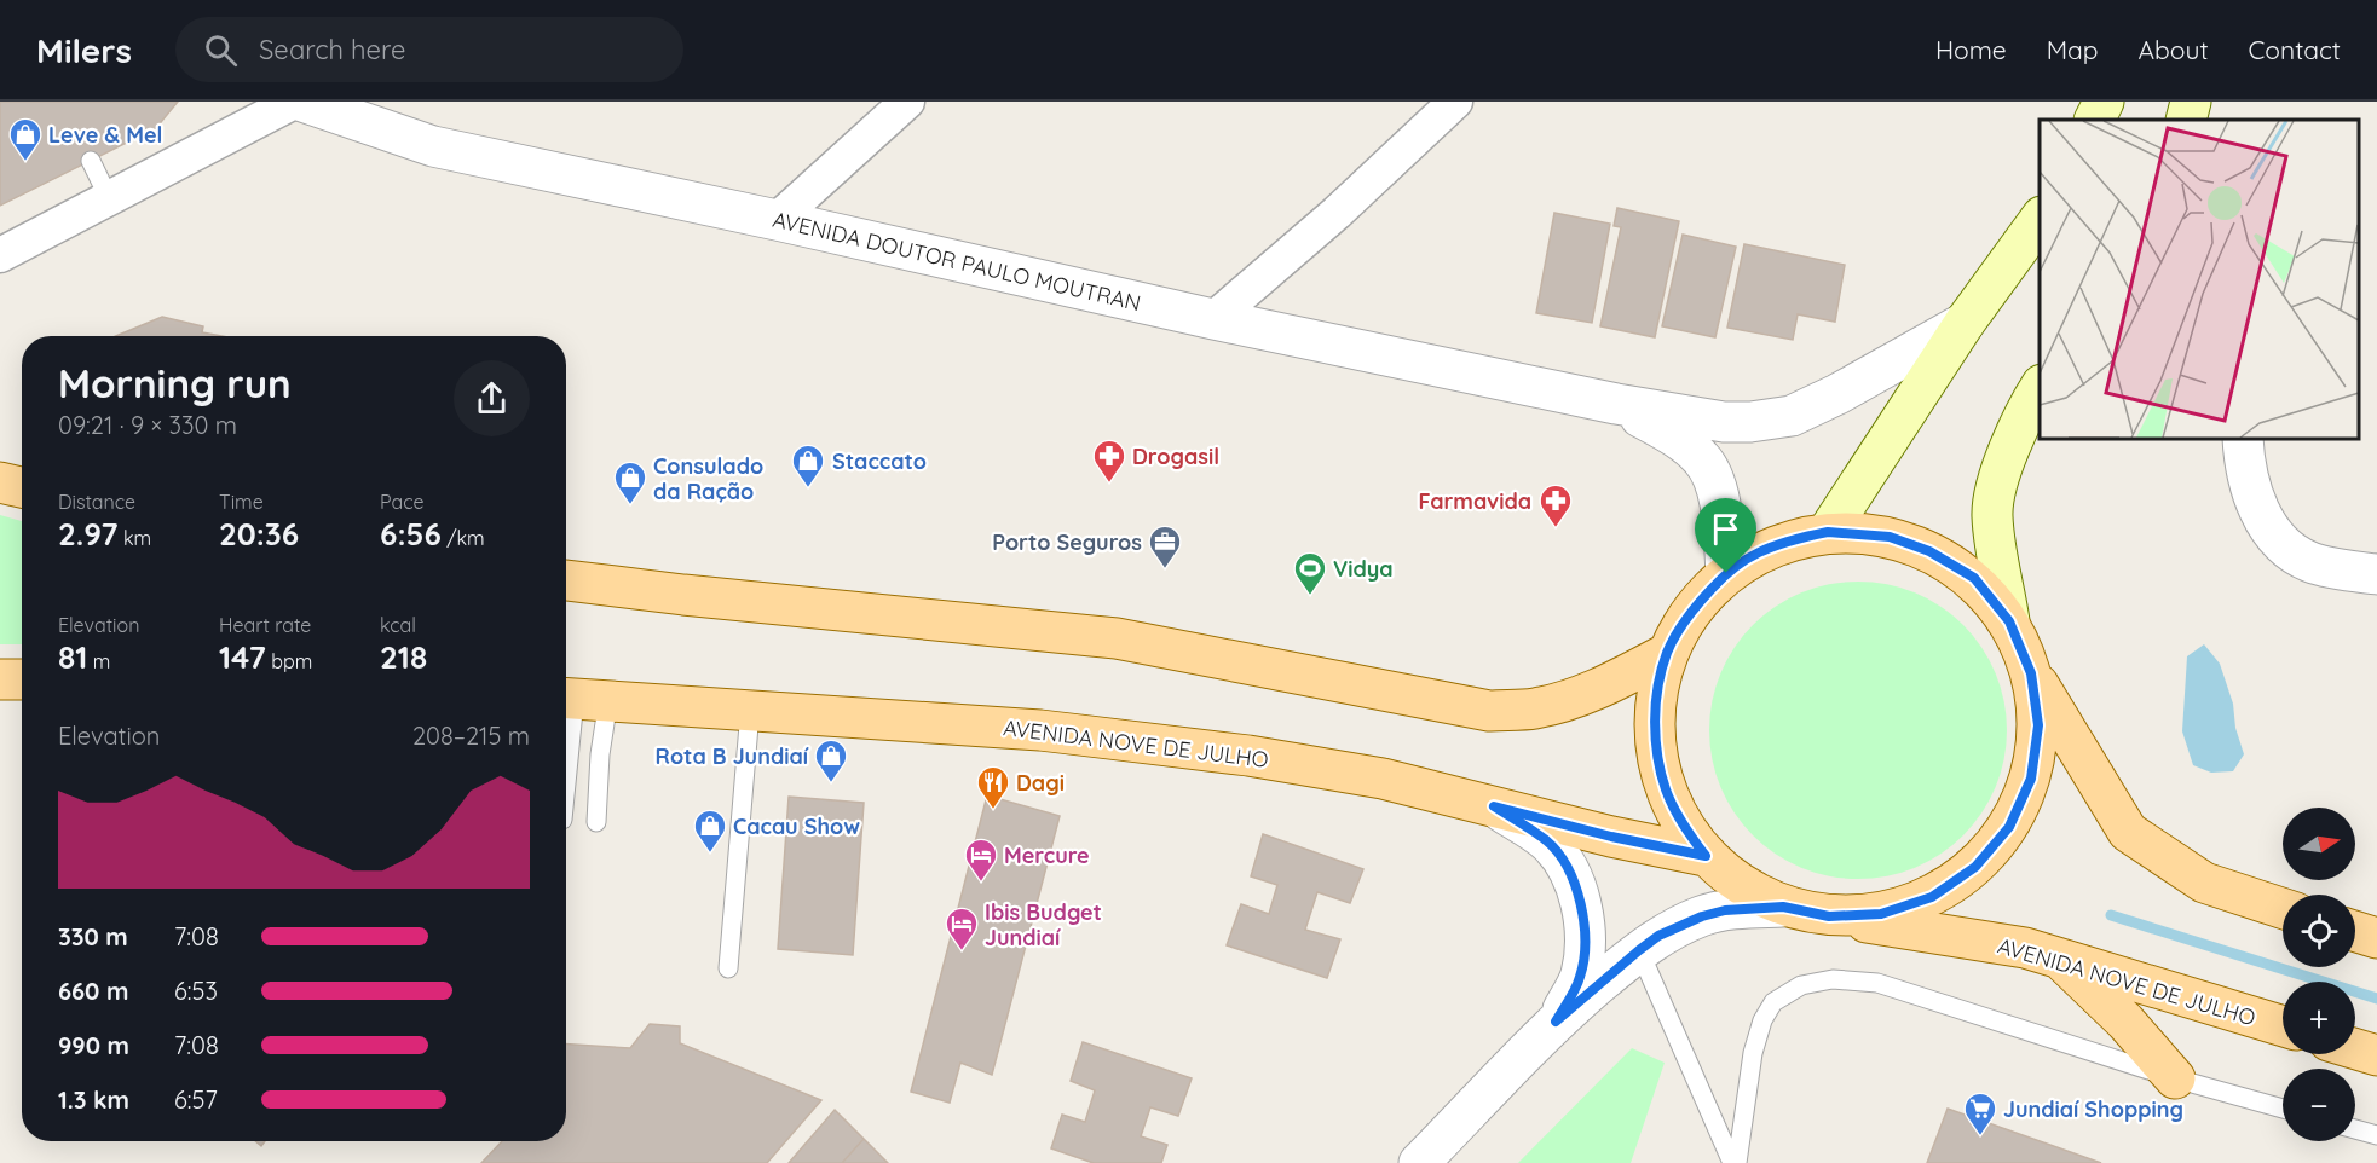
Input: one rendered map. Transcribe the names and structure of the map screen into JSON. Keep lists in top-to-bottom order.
{
  "streets": {
    "main road": ["AVENIDA NOVE DE JULHO"],
    "street": ["AVENIDA DOUTOR PAULO MOUTRAN"]
  },
  "places": {
    "shop": [
      "Leve & Mel",
      "Staccato",
      "Consulado da Ração",
      "Rota B Jundiaí",
      "Cacau Show"
    ],
    "pharmacy": ["Drogasil", "Farmavida"],
    "office": ["Porto Seguros"],
    "sports": ["Vidya"],
    "restaurant": ["Dagi"],
    "hotel": ["Mercure", "Ibis Budget Jundiaí"],
    "supermarket": ["Jundiaí Shopping"]
  },
  "north": "right",
  "page": {
    "header": "Milers",
    "search": "Search here",
    "nav": [
      "Home",
      "Map",
      "About",
      "Contact"
    ],
    "heading": ["Morning run", "09:21 · 9 × 330 m"],
    "stats": [
      ["Distance", "2.97 km"],
      ["Time", "20:36"],
      ["Pace", "6:56 /km"],
      ["Elevation", "81 m"],
      ["Heart rate", "147 bpm"],
      ["kcal", "218"]
    ],
    "chart": ["Elevation", "208–215 m"],
    "map_buttons": ["+", "−"],
    "list": [
      {
        "name": "330 m",
        "note": "7:08"
      },
      {
        "name": "660 m",
        "note": "6:53"
      },
      {
        "name": "990 m",
        "note": "7:08"
      },
      {
        "name": "1.3 km",
        "note": "6:57"
      }
    ]
  }
}
